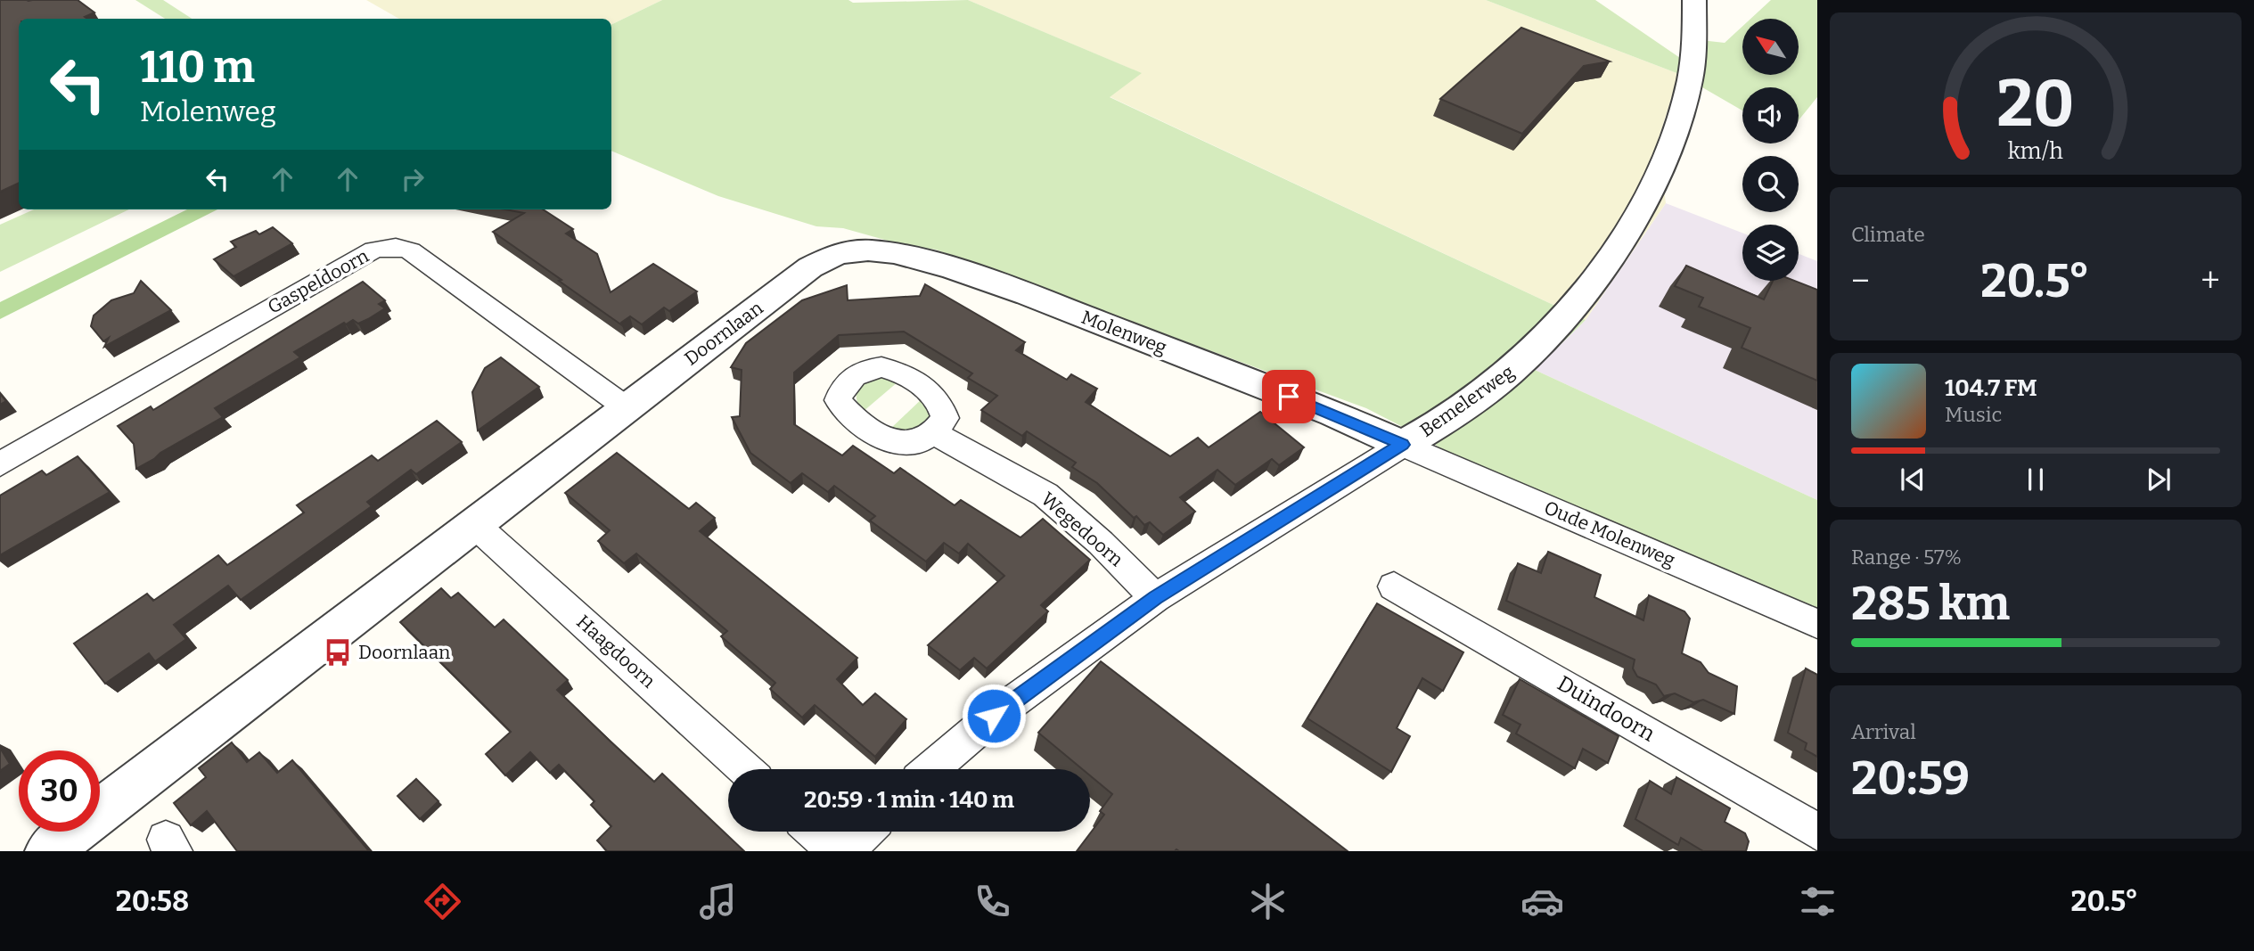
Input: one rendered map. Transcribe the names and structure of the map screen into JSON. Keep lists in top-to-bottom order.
{
  "streets": {
    "street": [
      "Gaspeldoorn",
      "Molenweg",
      "Doornlaan",
      "Bemelerweg",
      "Wegedoorn",
      "Oude Molenweg",
      "Haagdoorn",
      "Duindoorn"
    ]
  },
  "crossings": [
    ["Gaspeldoorn", "Doornlaan"],
    ["Molenweg", "Doornlaan"],
    ["Molenweg", "Bemelerweg"],
    ["Molenweg", "Oude Molenweg"],
    ["Doornlaan", "Haagdoorn"],
    ["Bemelerweg", "Wegedoorn"],
    ["Bemelerweg", "Oude Molenweg"]
  ],
  "places": {
    "bus stop": ["Doornlaan"]
  },
  "north": "top left",
  "page": {
    "turn": ["110 m", "Molenweg"],
    "tile": [
      "Climate",
      ["Range · 57%", "285 km"],
      ["Arrival", "20:59"]
    ],
    "heat": ["−", "20.5°", "+"],
    "song": ["104.7 FM", "Music"],
    "limit": "30",
    "trip": "20:59 · 1 min · 140 m",
    "tabs": ["20:58", "20.5°"],
    "gauge": ["20", "km/h"]
  }
}
